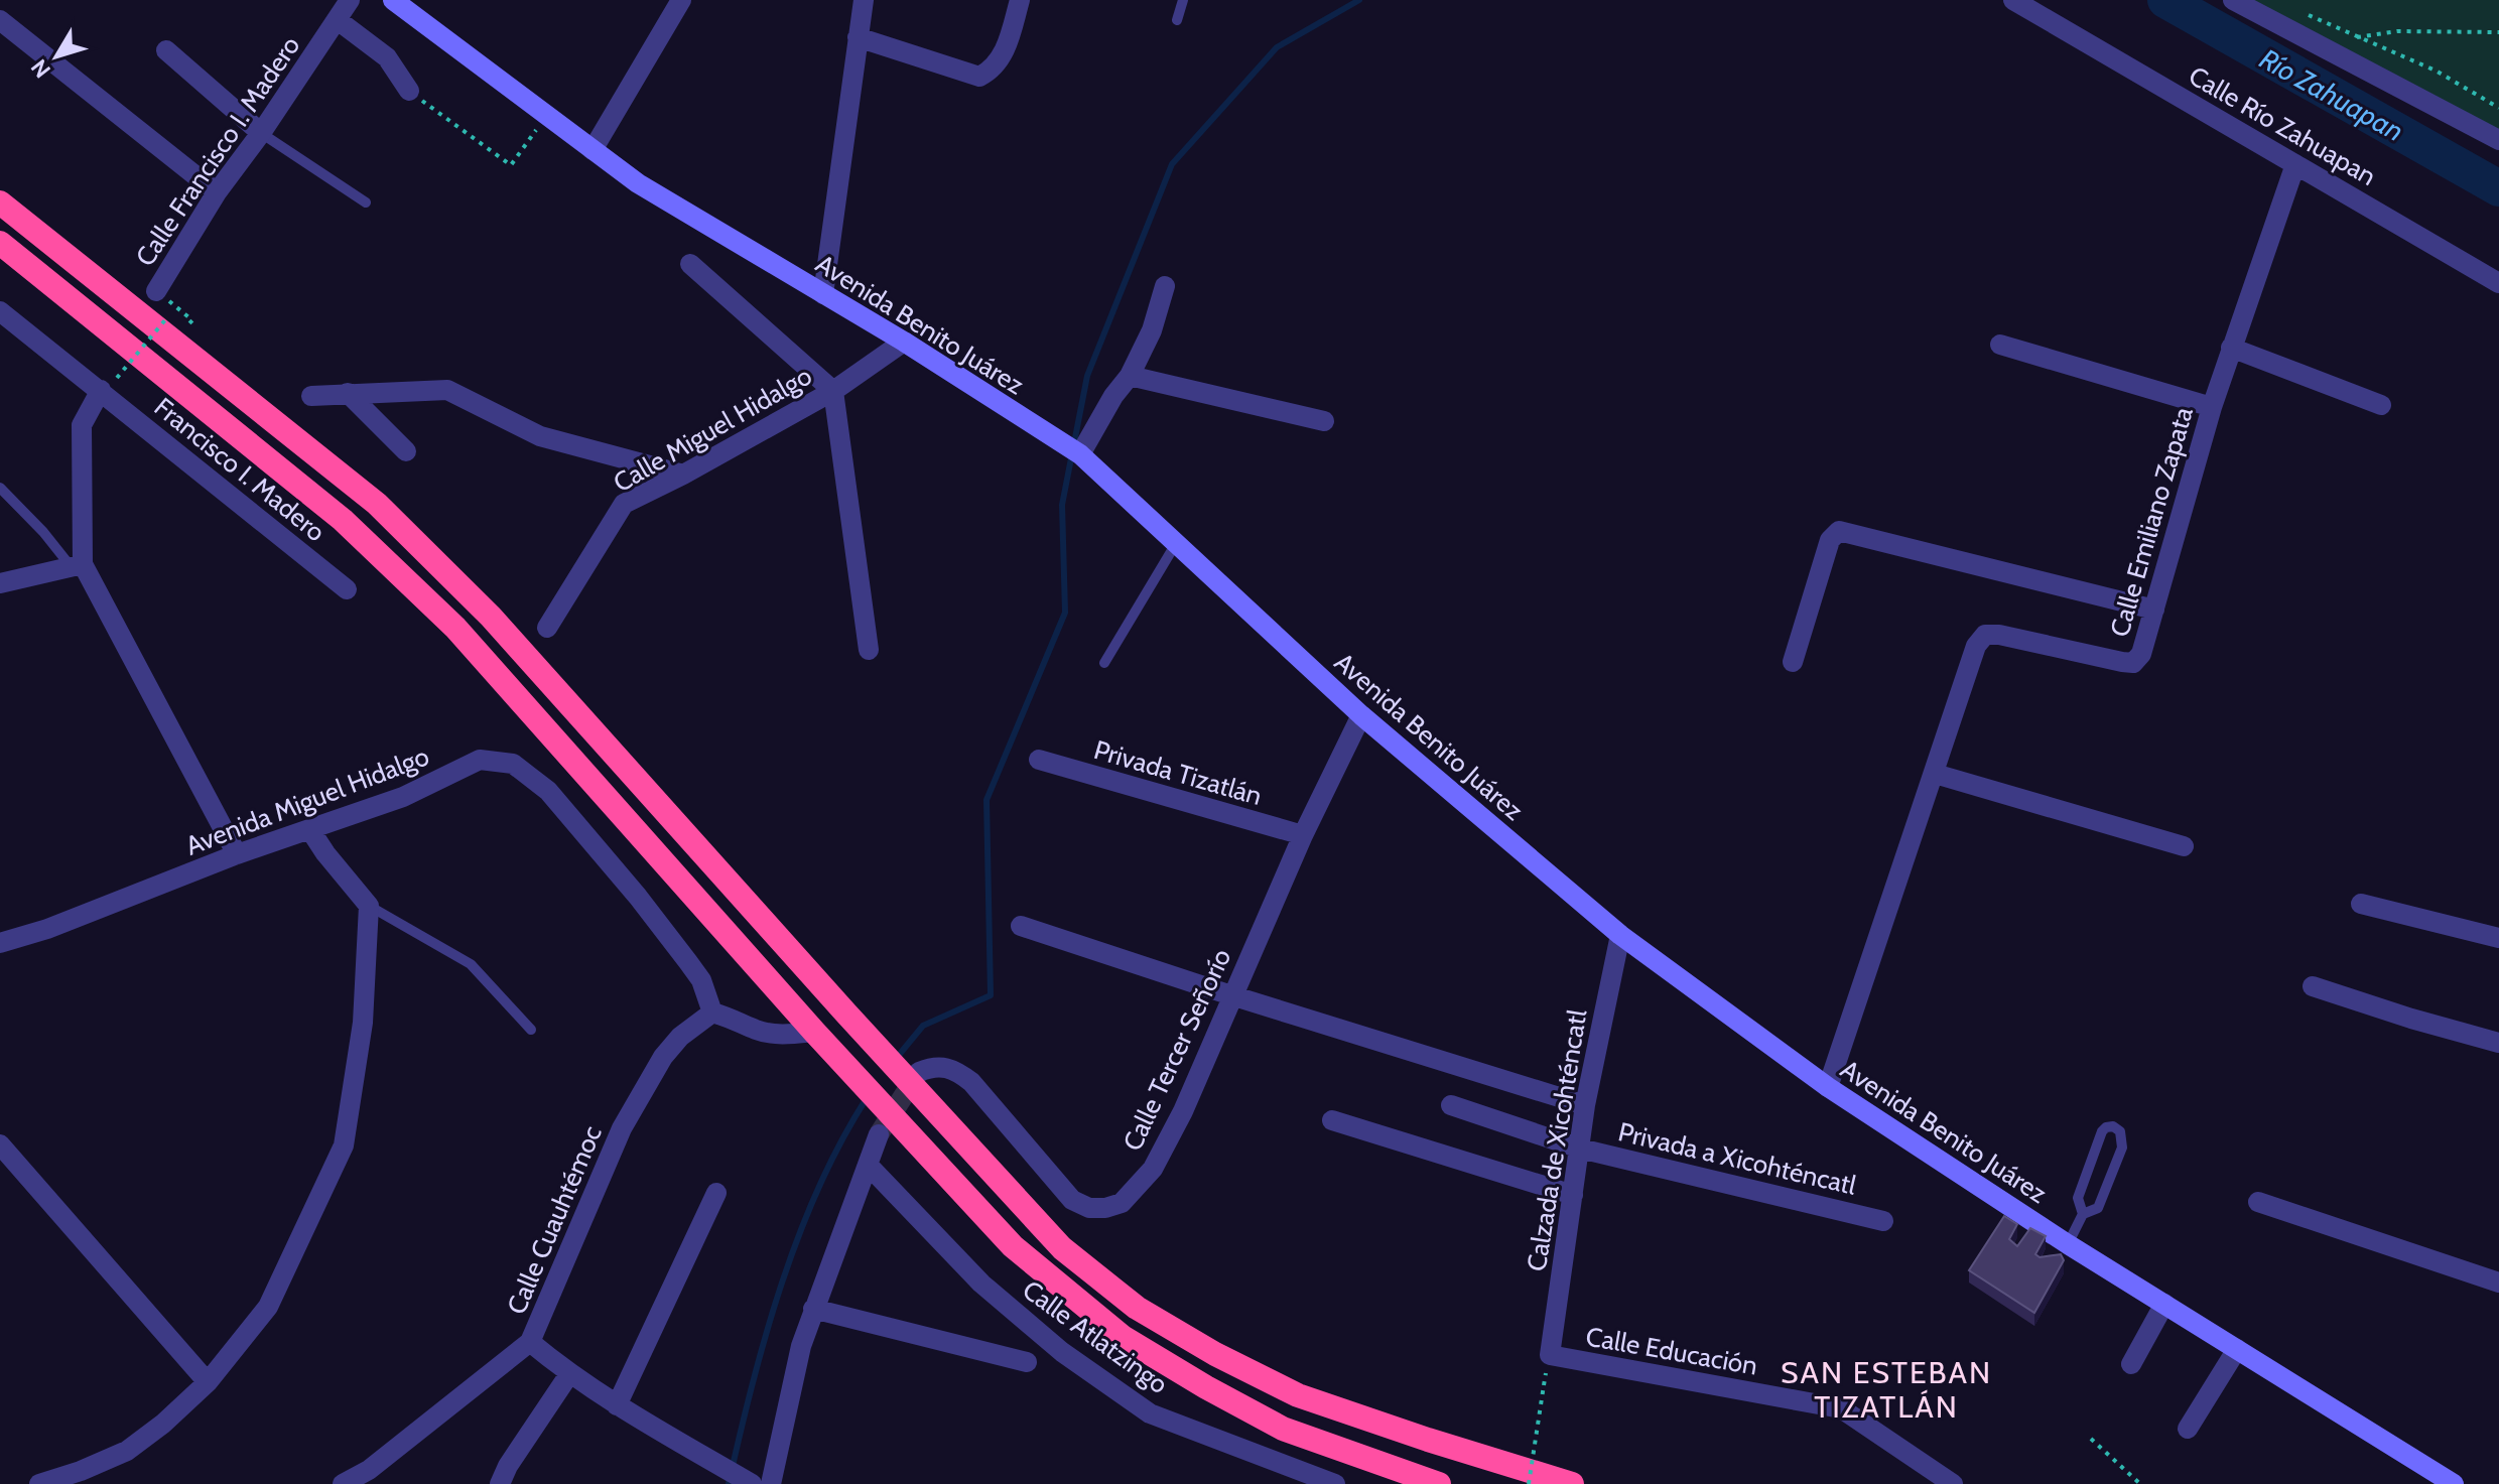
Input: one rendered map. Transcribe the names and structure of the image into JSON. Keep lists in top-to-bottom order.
{
  "streets": {
    "main road": ["Avenida Benito Juárez"],
    "street": [
      "Calle Río Zahuapan",
      "Calle Francisco I. Madero",
      "Calle Miguel Hidalgo",
      "Francisco I. Madero",
      "Calle Emiliano Zapata",
      "Privada Tizatlán",
      "Avenida Miguel Hidalgo",
      "Calle Tercer Señorío",
      "Calzada de Xicohténcatl",
      "Privada a Xicohténcatl",
      "Calle Cuauhtémoc",
      "Calle Atlatzingo",
      "Calle Educación"
    ]
  },
  "crossings": [
    ["Calle Río Zahuapan", "Calle Emiliano Zapata"],
    ["Avenida Benito Juárez", "Calle Miguel Hidalgo"],
    ["Avenida Benito Juárez", "Calle Emiliano Zapata"],
    ["Avenida Benito Juárez", "Calle Tercer Señorío"],
    ["Avenida Benito Juárez", "Calzada de Xicohténcatl"],
    ["Privada Tizatlán", "Calle Tercer Señorío"],
    ["Avenida Miguel Hidalgo", "Calle Cuauhtémoc"],
    ["Calzada de Xicohténcatl", "Privada a Xicohténcatl"],
    ["Calzada de Xicohténcatl", "Calle Educación"]
  ],
  "districts": ["SAN ESTEBAN TIZATLÁN"],
  "water": ["Río Zahuapan"],
  "north": "bottom left"
}
